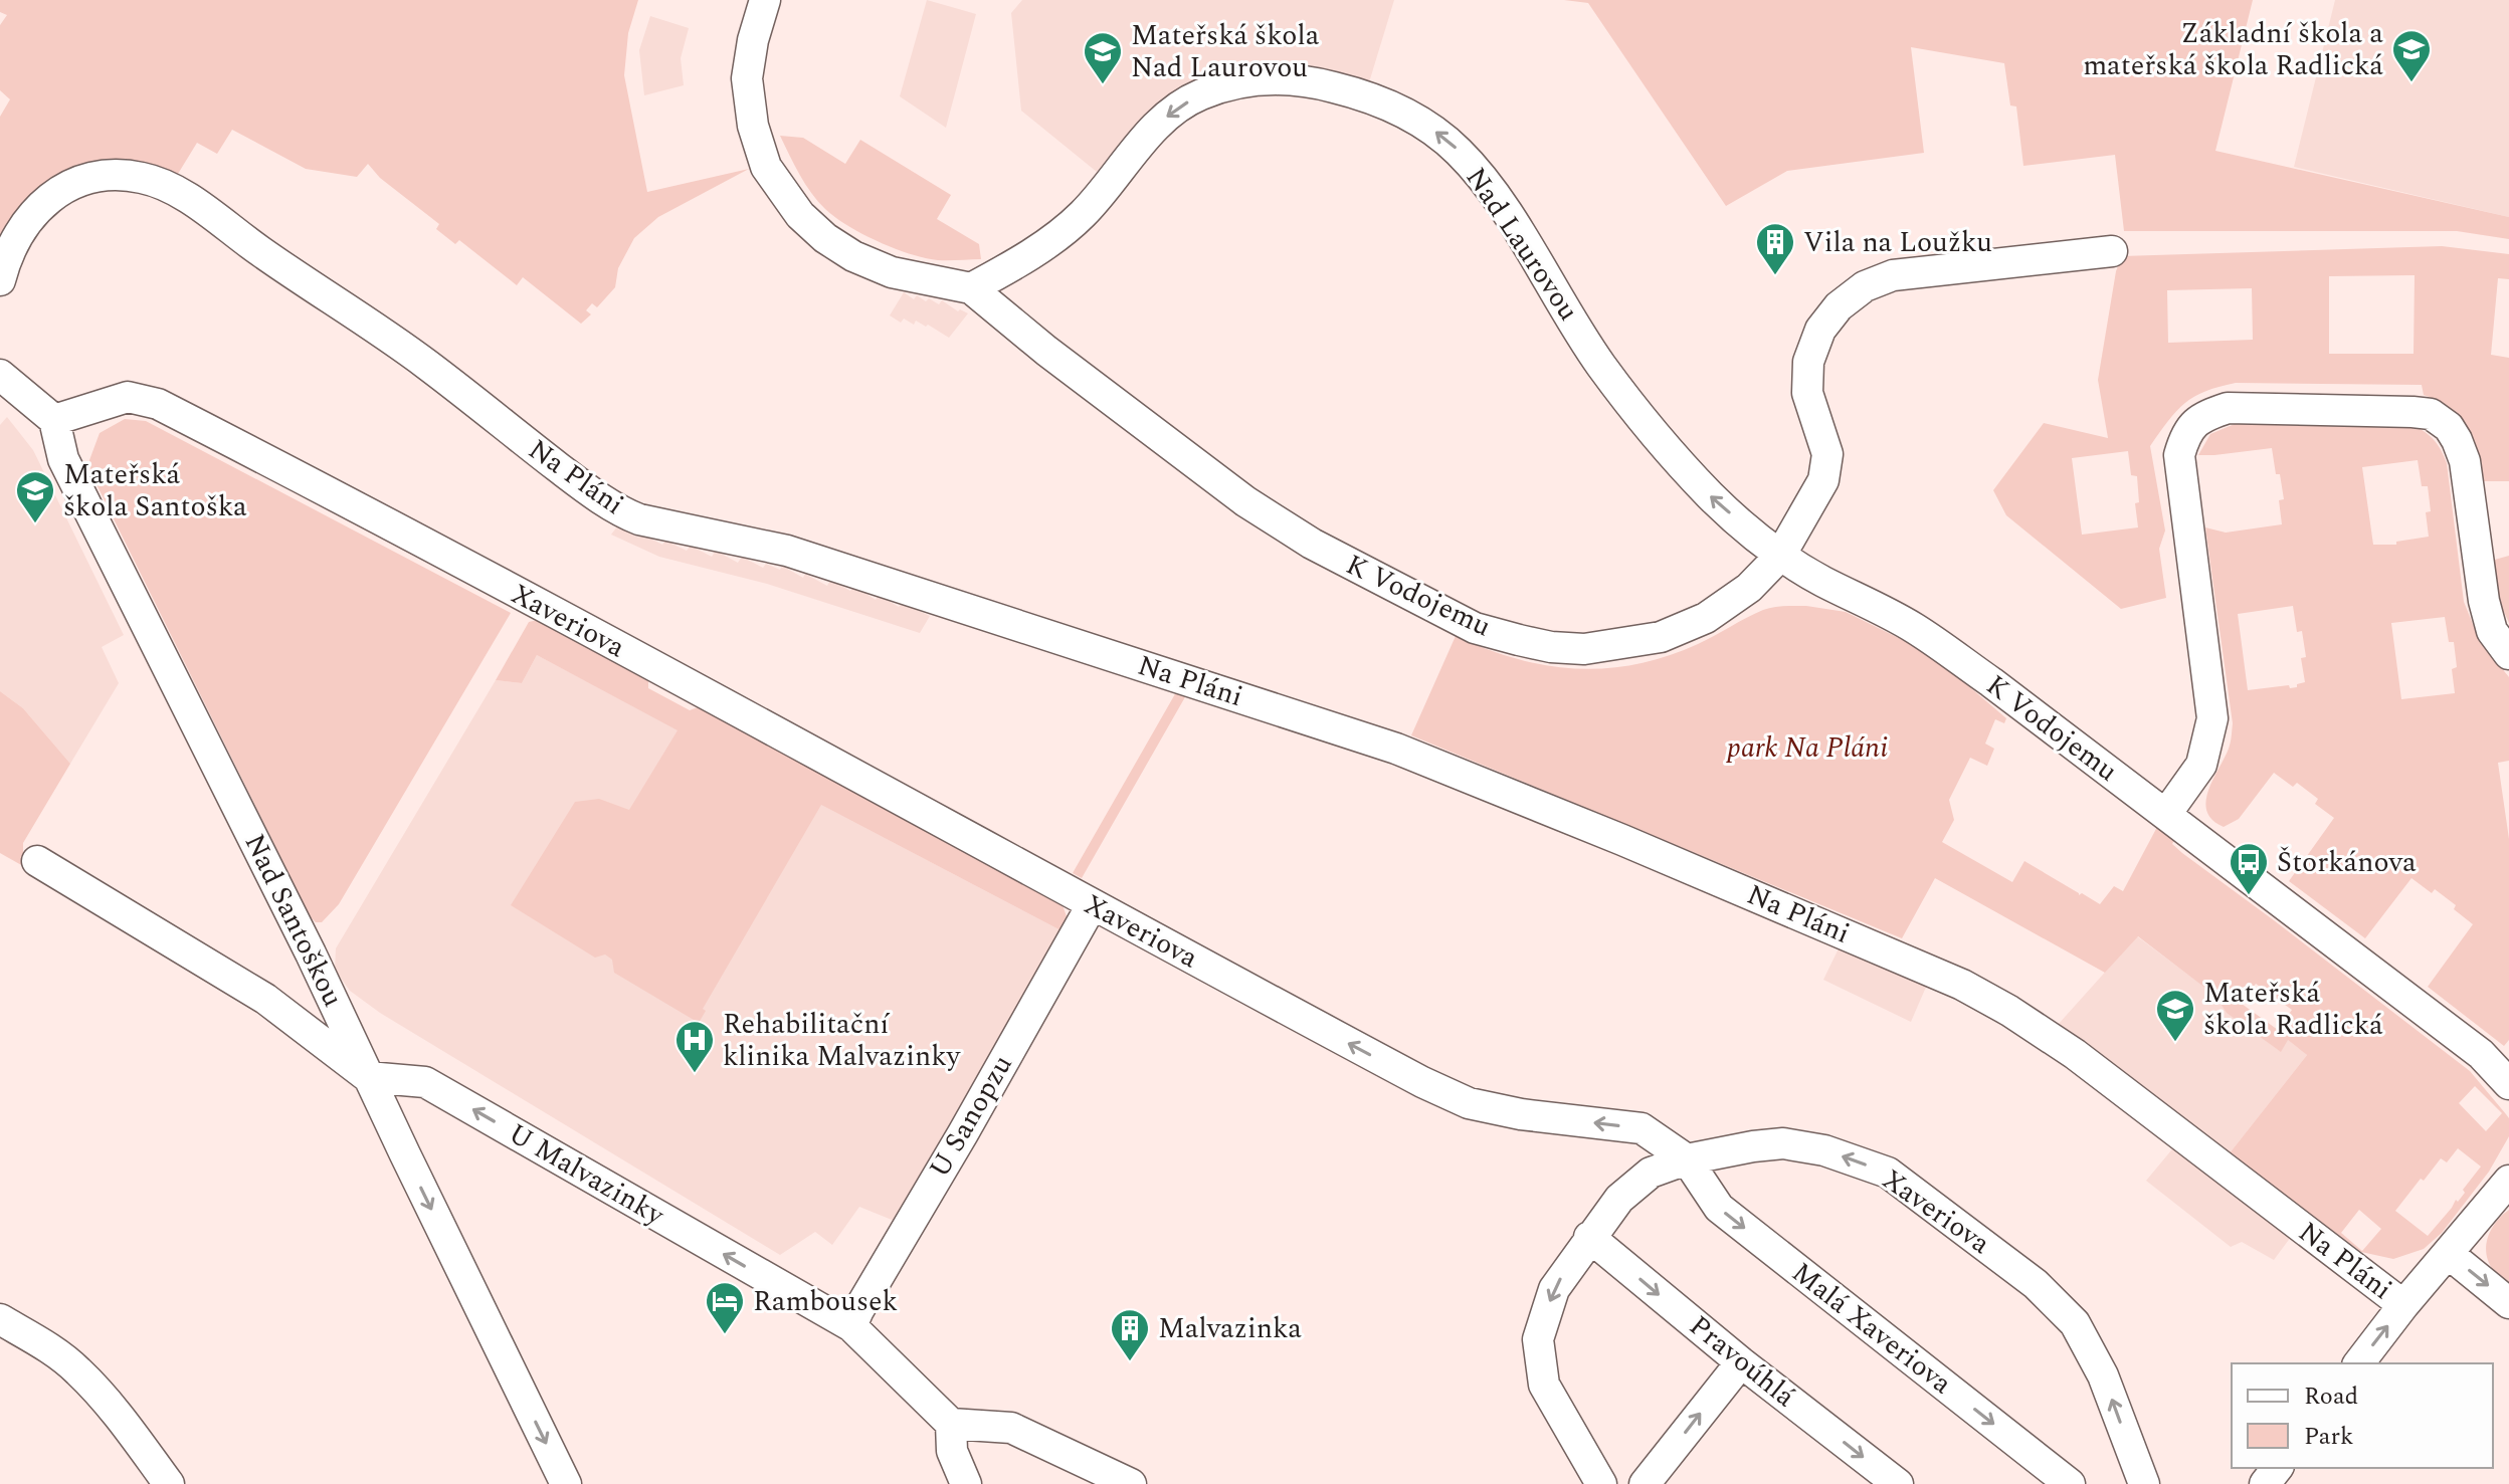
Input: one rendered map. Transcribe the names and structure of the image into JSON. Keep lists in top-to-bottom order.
{
  "streets": {
    "street": [
      "Nad Laurovou",
      "Na Pláni",
      "K Vodojemu",
      "Xaveriova",
      "Nad Santoškou",
      "U Sanopzu",
      "U Malvazinky",
      "Malá Xaveriova",
      "Pravoúhlá"
    ]
  },
  "crossings": [
    ["Nad Laurovou", "K Vodojemu"],
    ["Xaveriova", "Nad Santoškou"],
    ["Xaveriova", "U Sanopzu"],
    ["Xaveriova", "Malá Xaveriova"],
    ["Nad Santoškou", "U Malvazinky"],
    ["U Sanopzu", "U Malvazinky"]
  ],
  "one_way": [
    "Xaveriova",
    "Nad Santoškou",
    "U Malvazinky",
    "Malá Xaveriova",
    "Pravoúhlá"
  ],
  "parks": ["park Na Pláni"],
  "places": {
    "school or university": [
      "Základní škola a mateřská škola Radlická",
      "Mateřská škola Nad Laurovou",
      "Mateřská škola Santoška",
      "Mateřská škola Radlická"
    ],
    "building": ["Vila na Loužku", "Malvazinka"],
    "bus stop": ["Štorkánova"],
    "hospital": ["Rehabilitační klinika Malvazinky"],
    "hotel": ["Rambousek"]
  },
  "legend": ["Road", "Park"]
}
